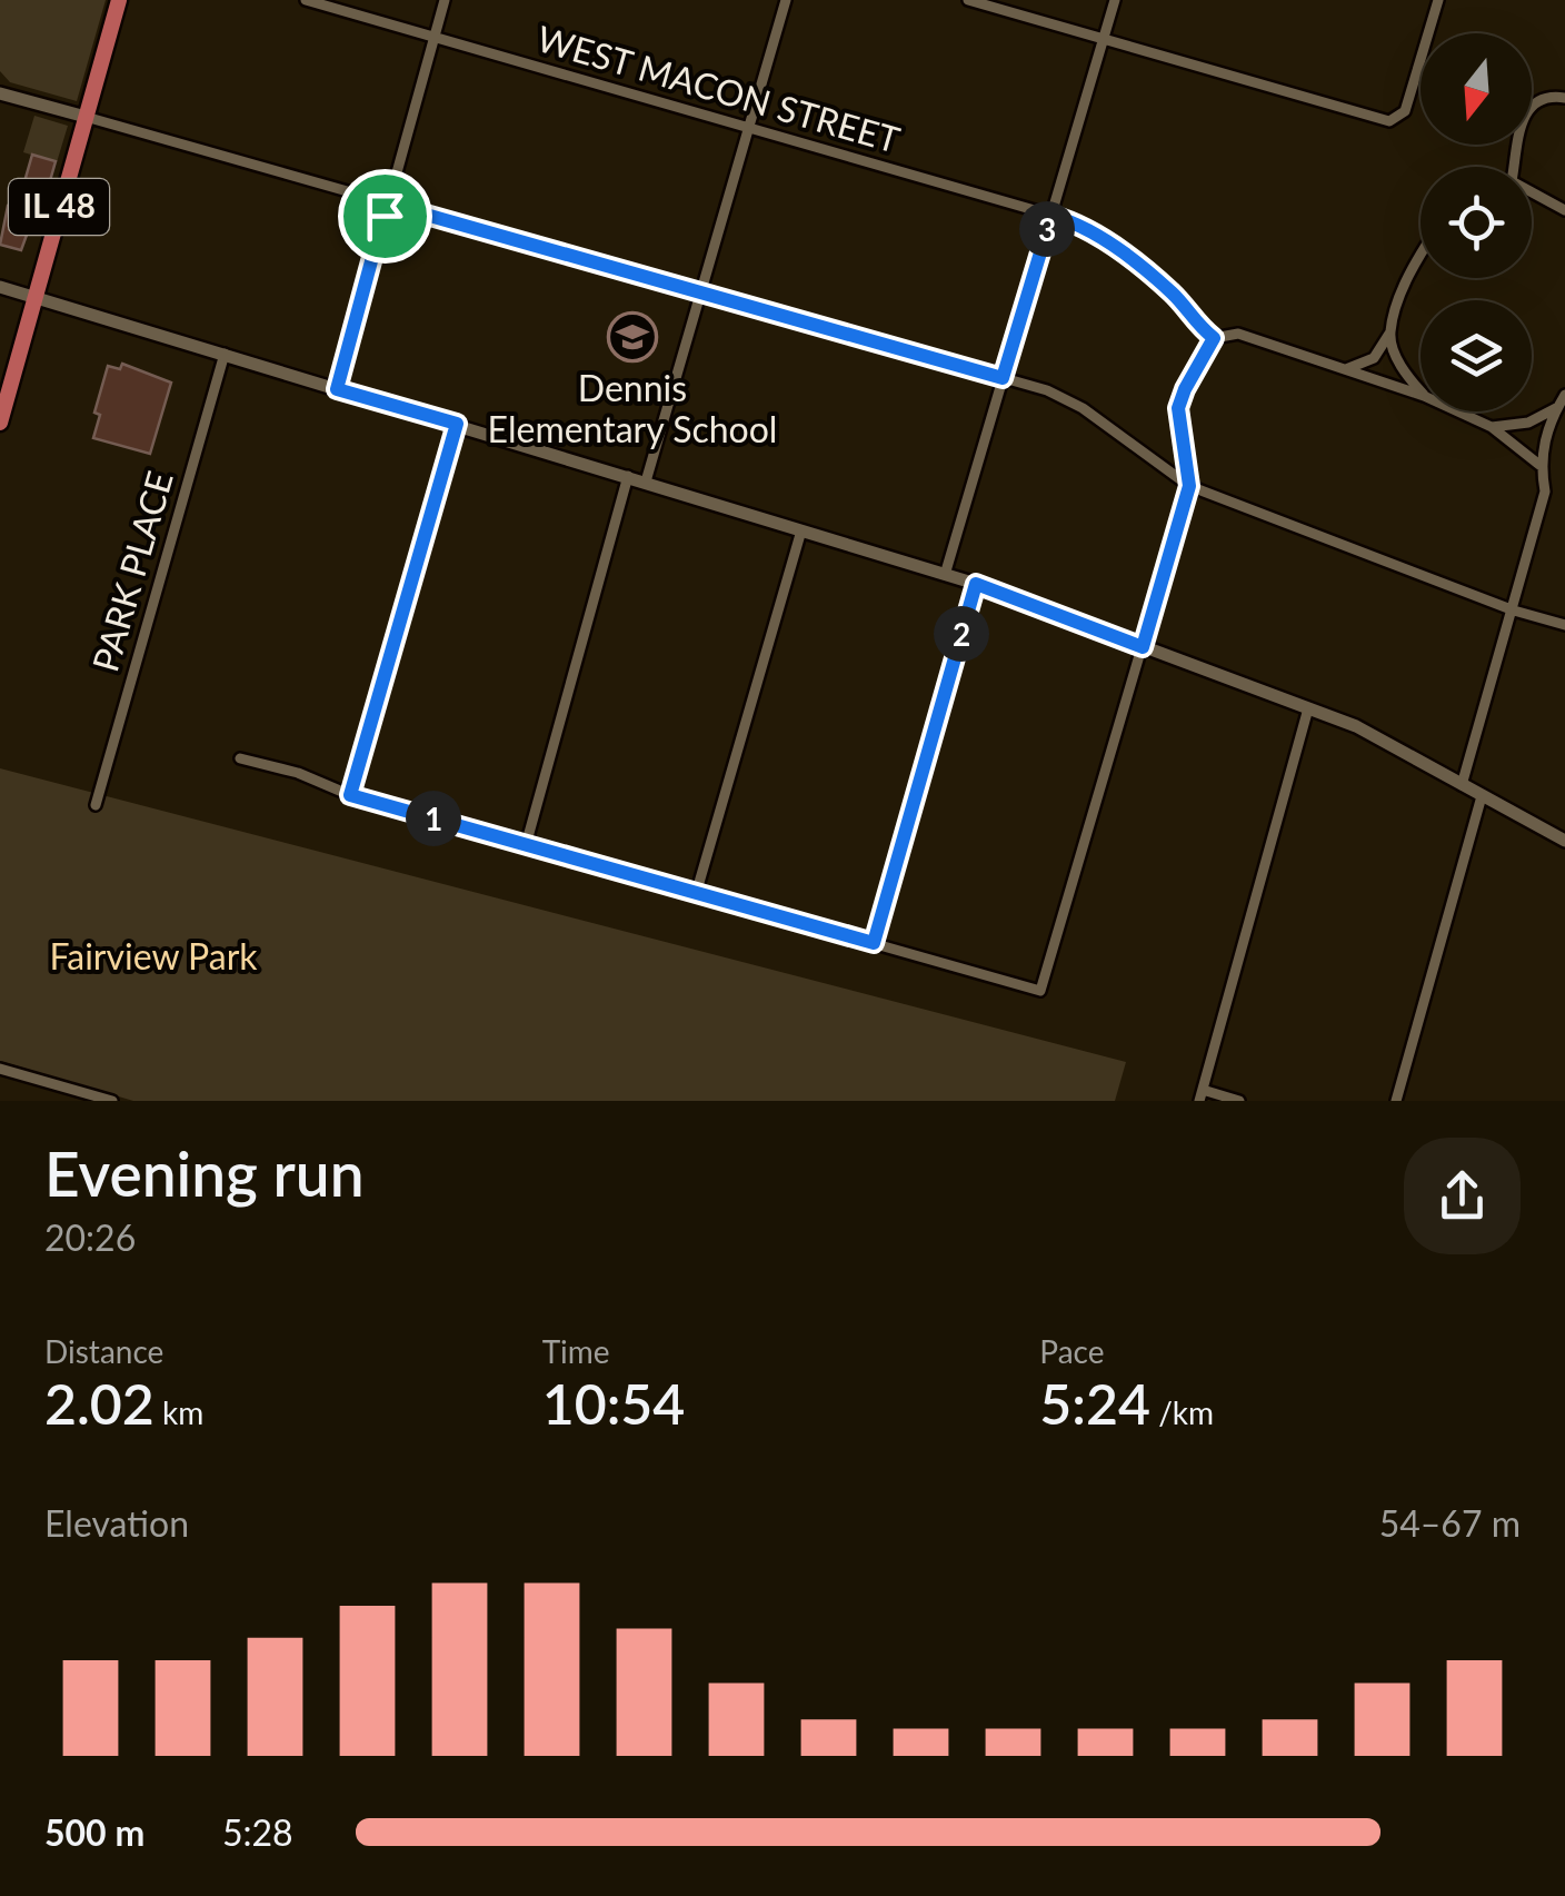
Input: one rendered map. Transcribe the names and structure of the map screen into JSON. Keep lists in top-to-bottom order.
{
  "streets": {
    "main road": ["IL 48"],
    "street": ["WEST MACON STREET", "PARK PLACE"]
  },
  "parks": ["Fairview Park"],
  "places": {
    "school or university": ["Dennis Elementary School"]
  },
  "north": "bottom",
  "page": {
    "pins": ["3", "2", "1"],
    "heading": ["Evening run", "20:26"],
    "stats": [
      ["Distance", "2.02 km"],
      ["Time", "10:54"],
      ["Pace", "5:24 /km"]
    ],
    "chart": ["Elevation", "54–67 m"],
    "list": [
      {
        "name": "500 m",
        "note": "5:28"
      }
    ]
  }
}
